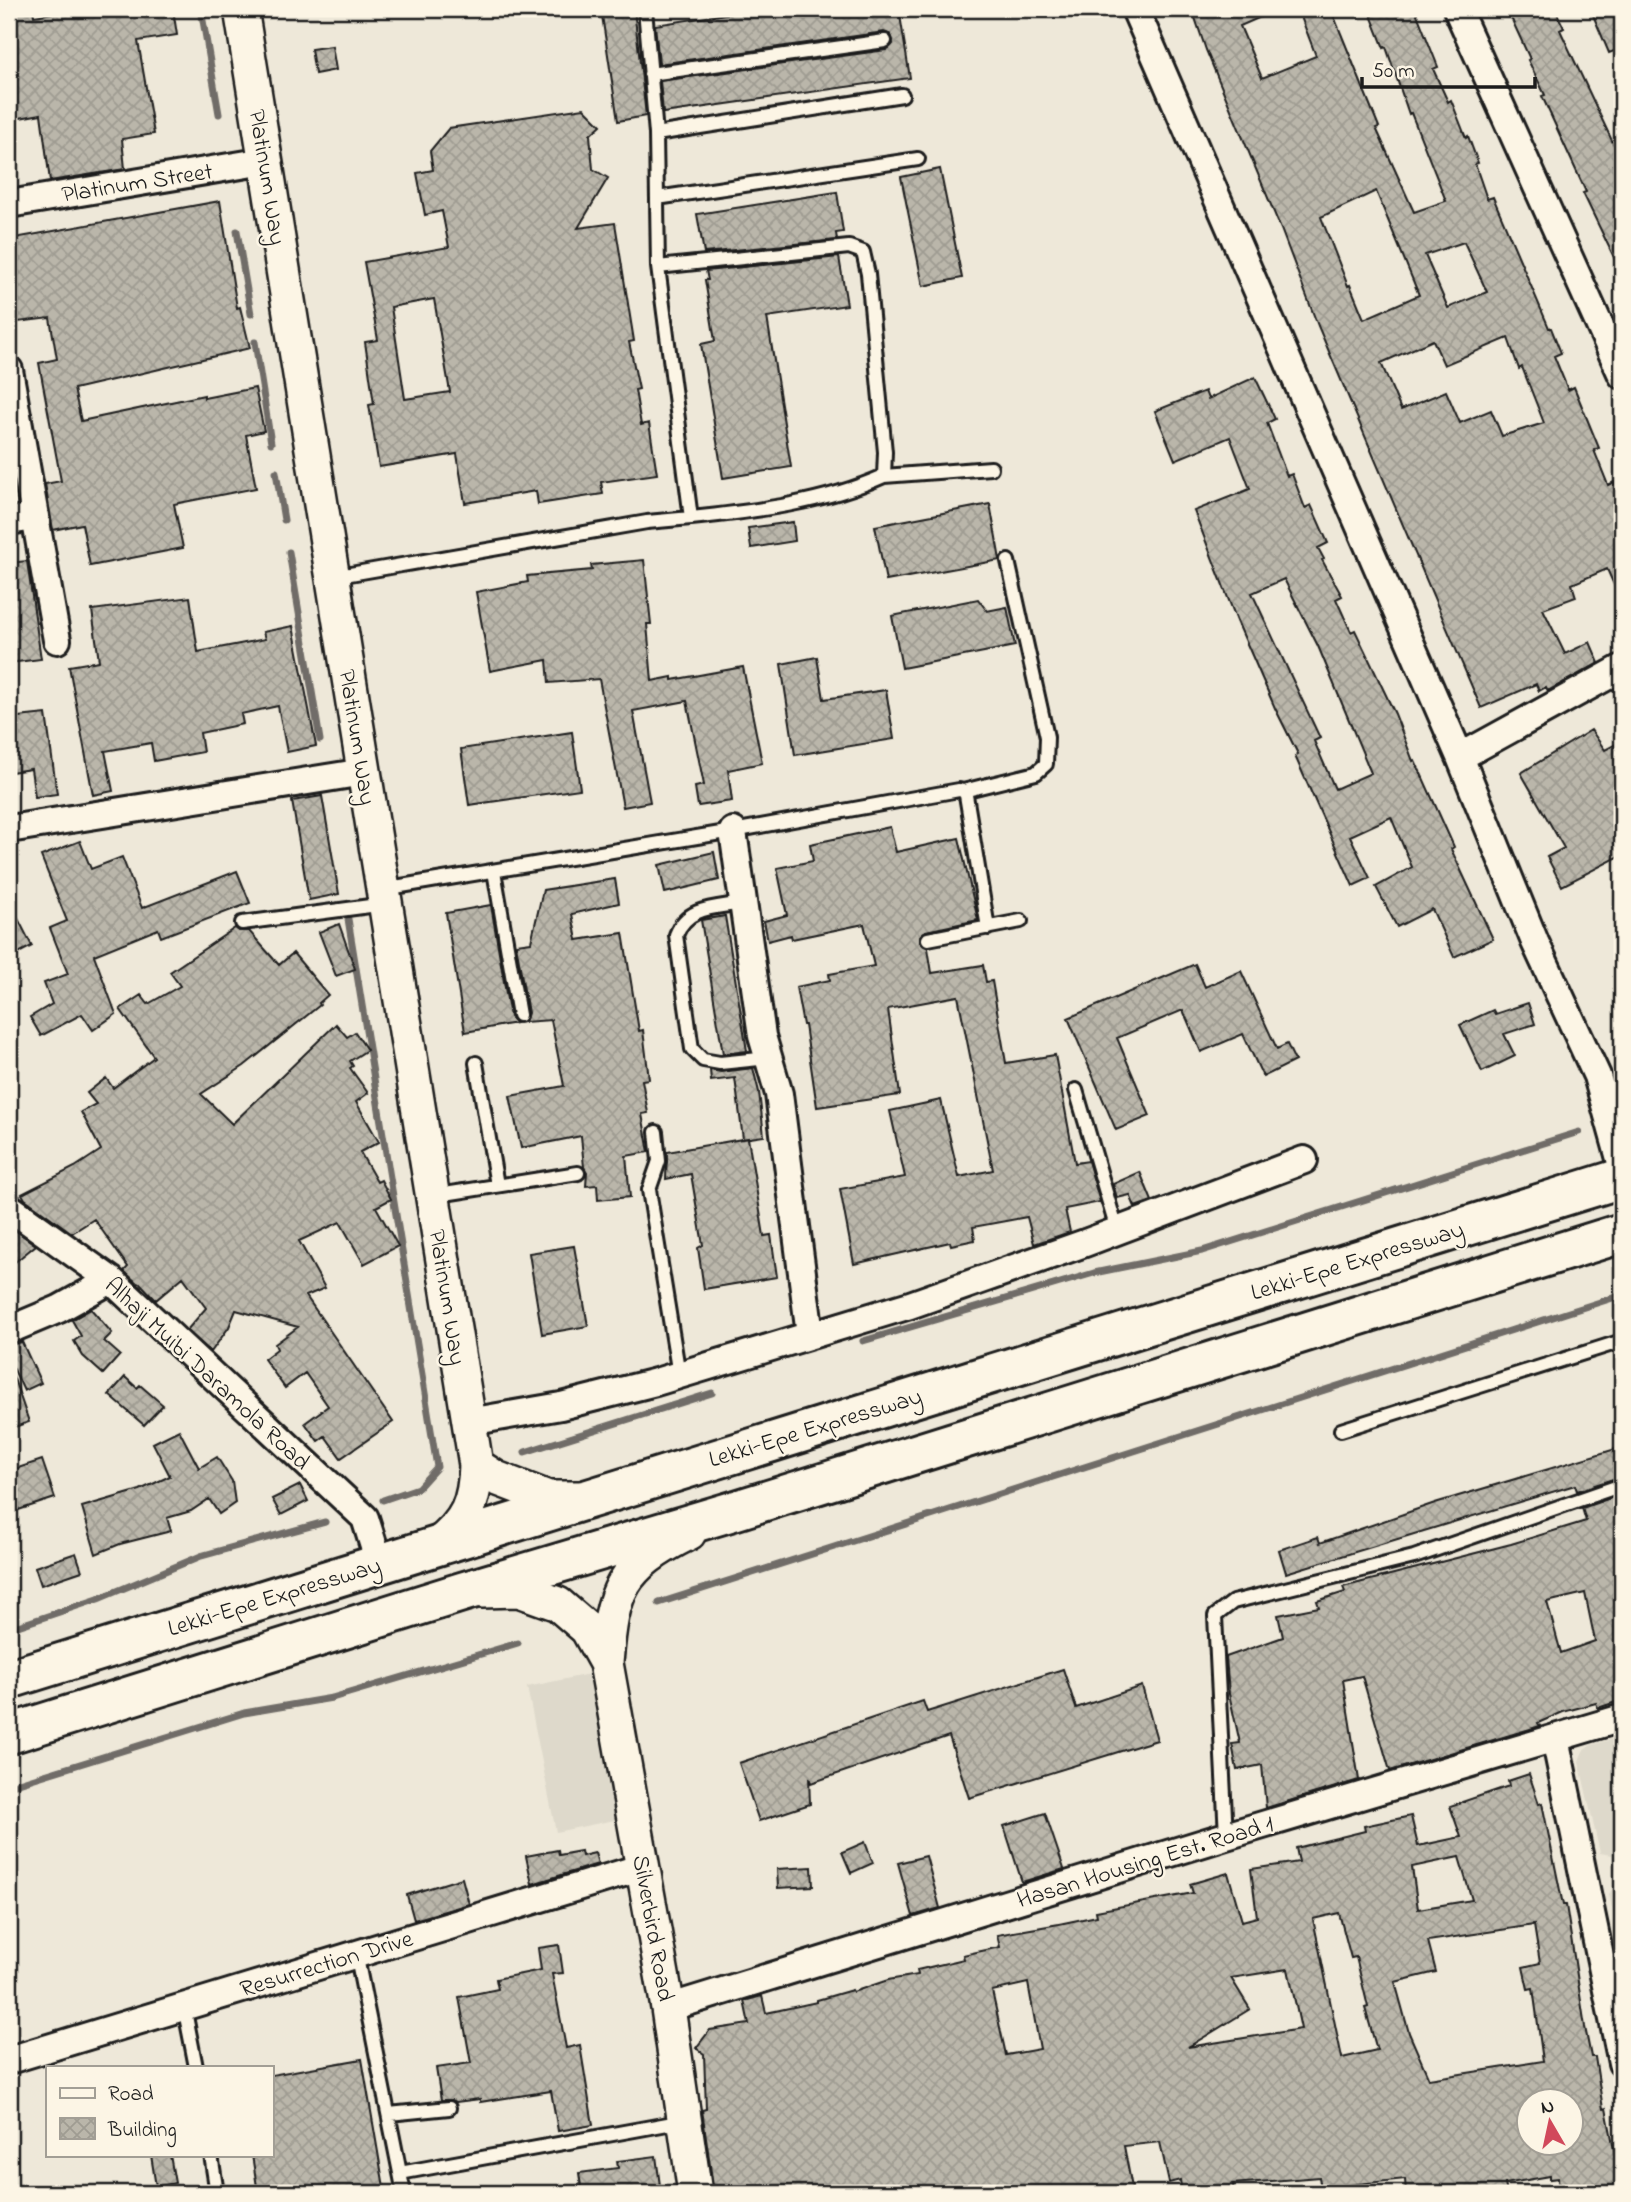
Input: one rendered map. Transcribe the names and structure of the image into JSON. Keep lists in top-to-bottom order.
{
  "streets": {
    "highway": ["Lekki-Epe Expressway"],
    "street": [
      "Platinum Way",
      "Platinum Street",
      "Alhaji Muibi Daramola Road",
      "Hasan Housing Est. Road 1",
      "Silverbird Road",
      "Resurrection Drive"
    ]
  },
  "crossings": [
    ["Platinum Way", "Platinum Street"],
    ["Platinum Way", "Lekki-Epe Expressway"],
    ["Lekki-Epe Expressway", "Alhaji Muibi Daramola Road"],
    ["Hasan Housing Est. Road 1", "Silverbird Road"],
    ["Silverbird Road", "Resurrection Drive"]
  ],
  "legend": ["Road", "Building"],
  "scale_bar": "50 m",
  "north": "top"
}
